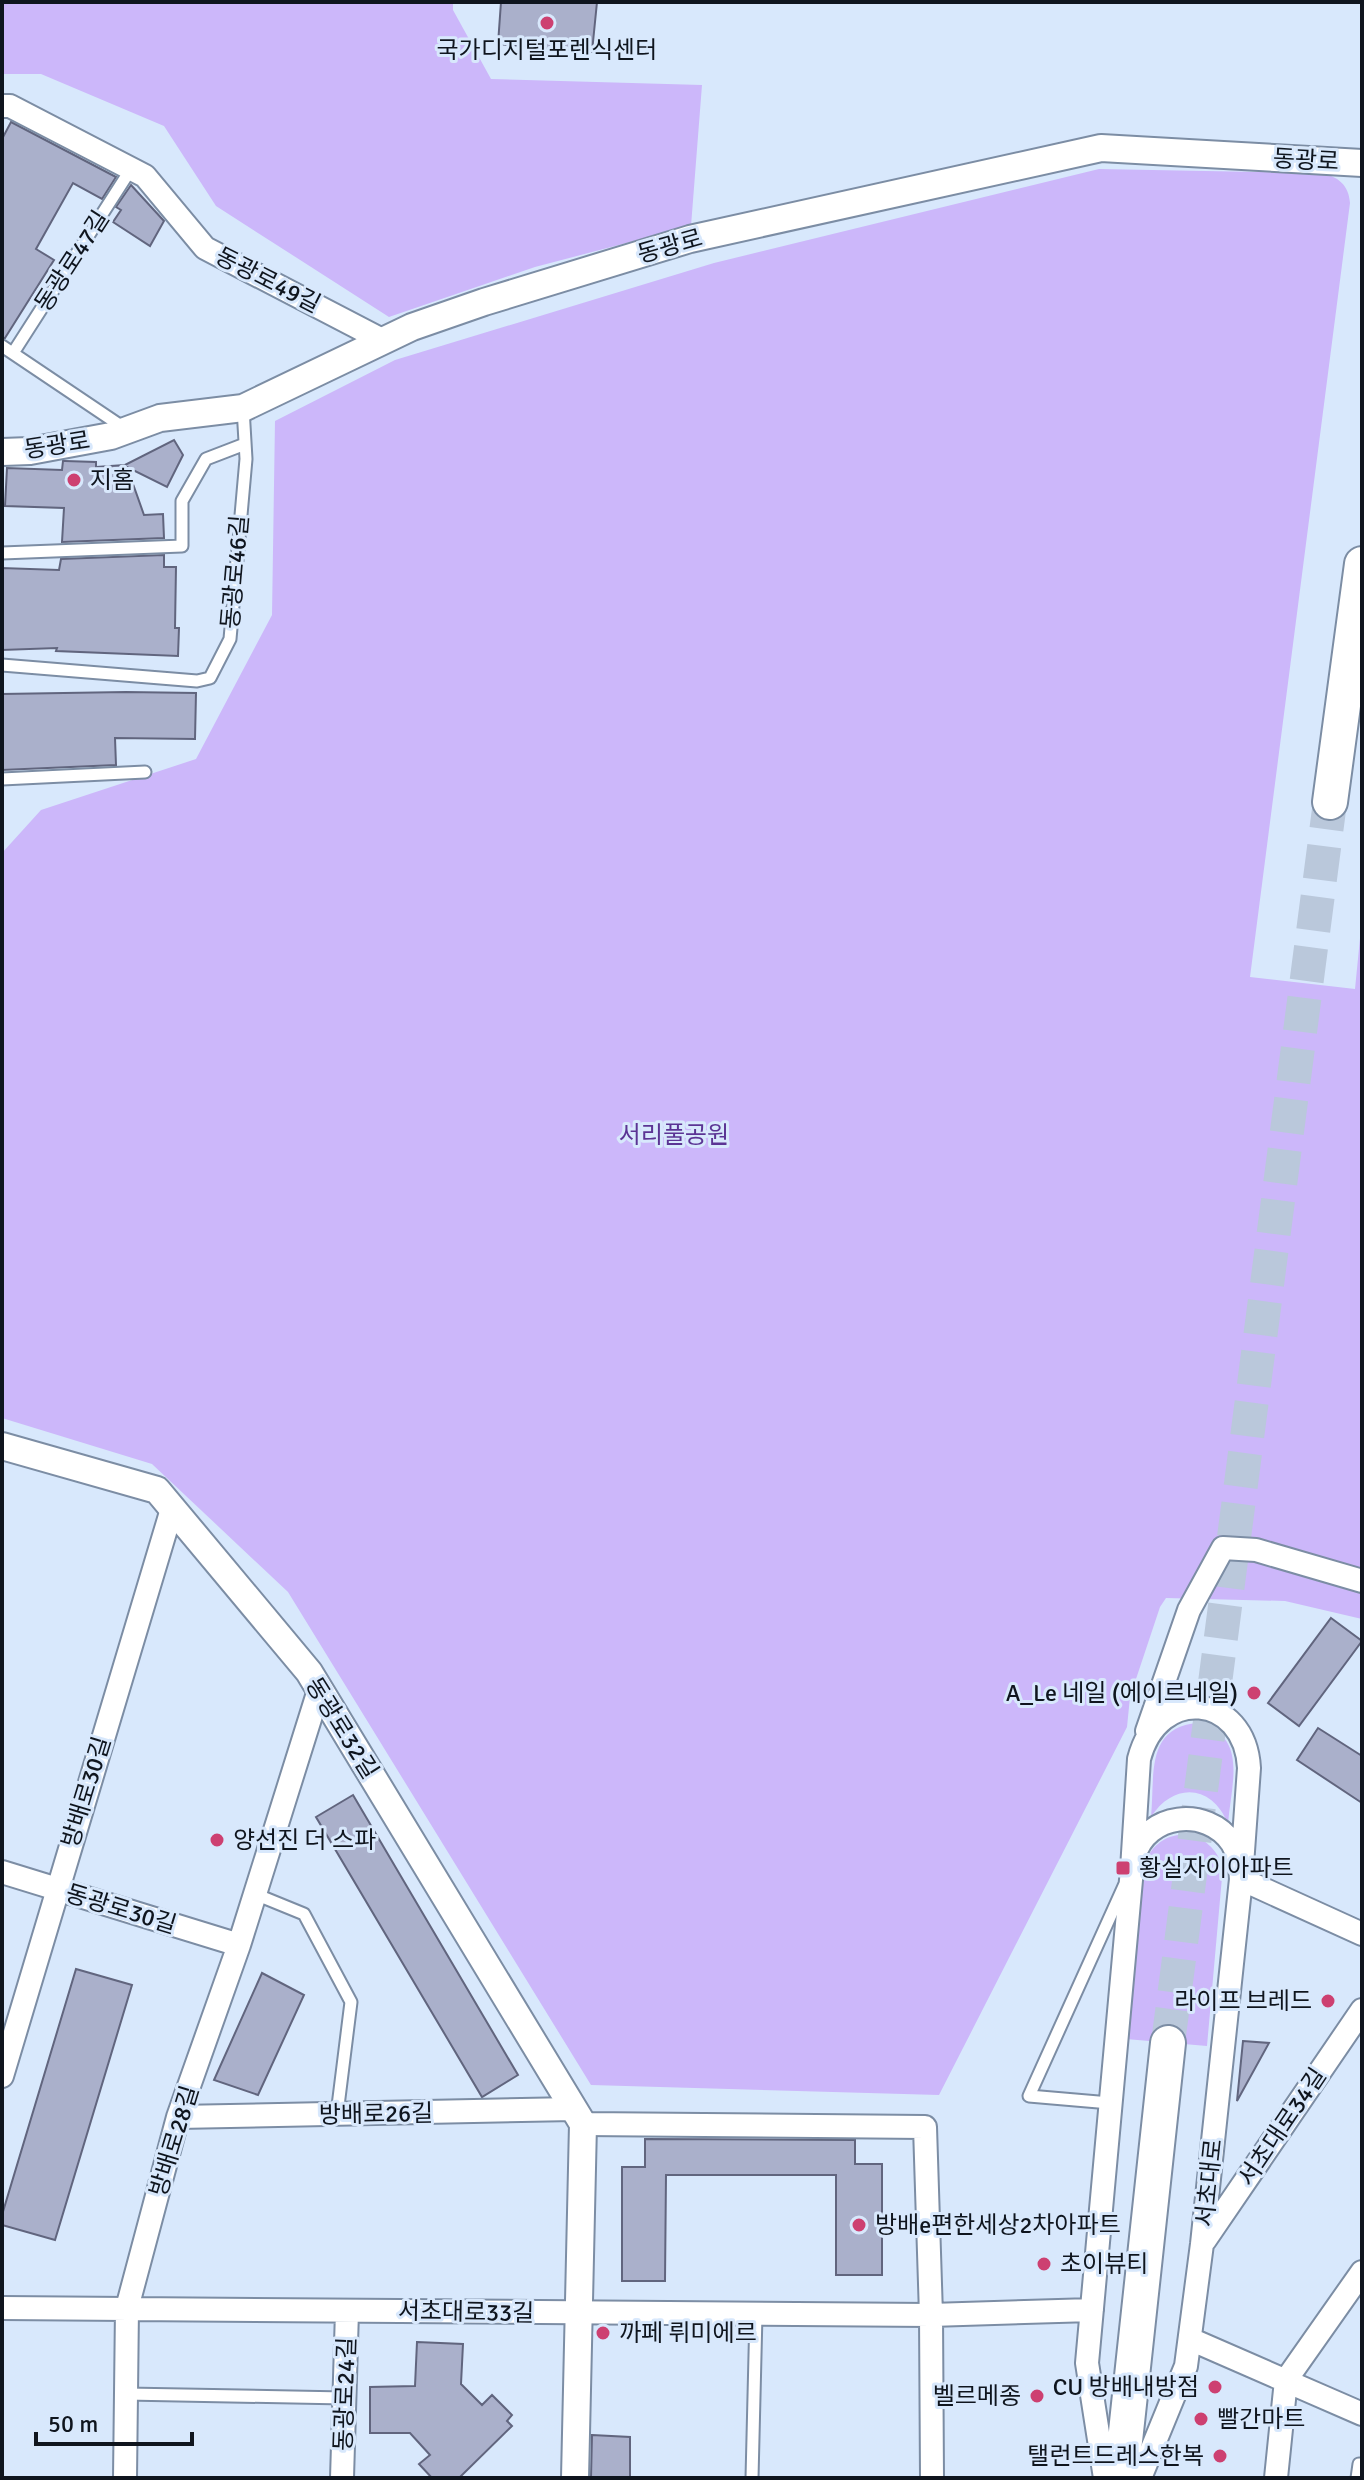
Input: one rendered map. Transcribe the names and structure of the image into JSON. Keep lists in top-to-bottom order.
{
  "streets": {
    "street": [
      "동광로",
      "동광로49길",
      "동광로32길",
      "방배로30길",
      "동광로30길",
      "방배로26길",
      "서초대로34길",
      "방배로28길",
      "서초대로",
      "서초대로33길",
      "동광로24길"
    ],
    "lane": ["동광로47길", "동광로46길"]
  },
  "crossings": [
    ["동광로", "동광로49길"],
    ["동광로", "동광로46길"],
    ["동광로47길", "동광로49길"],
    ["동광로32길", "방배로30길"],
    ["동광로32길", "방배로26길"],
    ["동광로32길", "방배로28길"],
    ["방배로30길", "동광로30길"],
    ["동광로30길", "방배로28길"],
    ["방배로26길", "방배로28길"],
    ["서초대로34길", "서초대로"],
    ["방배로28길", "서초대로33길"],
    ["서초대로", "서초대로33길"],
    ["서초대로33길", "동광로24길"]
  ],
  "parks": ["서리풀공원"],
  "places": {
    "other": [
      "국가디지털포렌식센터",
      "지홈",
      "A_Le 네일 (에이르네일)",
      "양선진 더 스파",
      "라이프 브레드",
      "방배e편한세상2차아파트",
      "초이뷰티",
      "까페 뤼미에르",
      "CU 방배내방점",
      "벨르메종",
      "빨간마트",
      "탤런트드레스한복"
    ],
    "transit": ["황실자이아파트"]
  },
  "scale_bar": "50 m"
}
